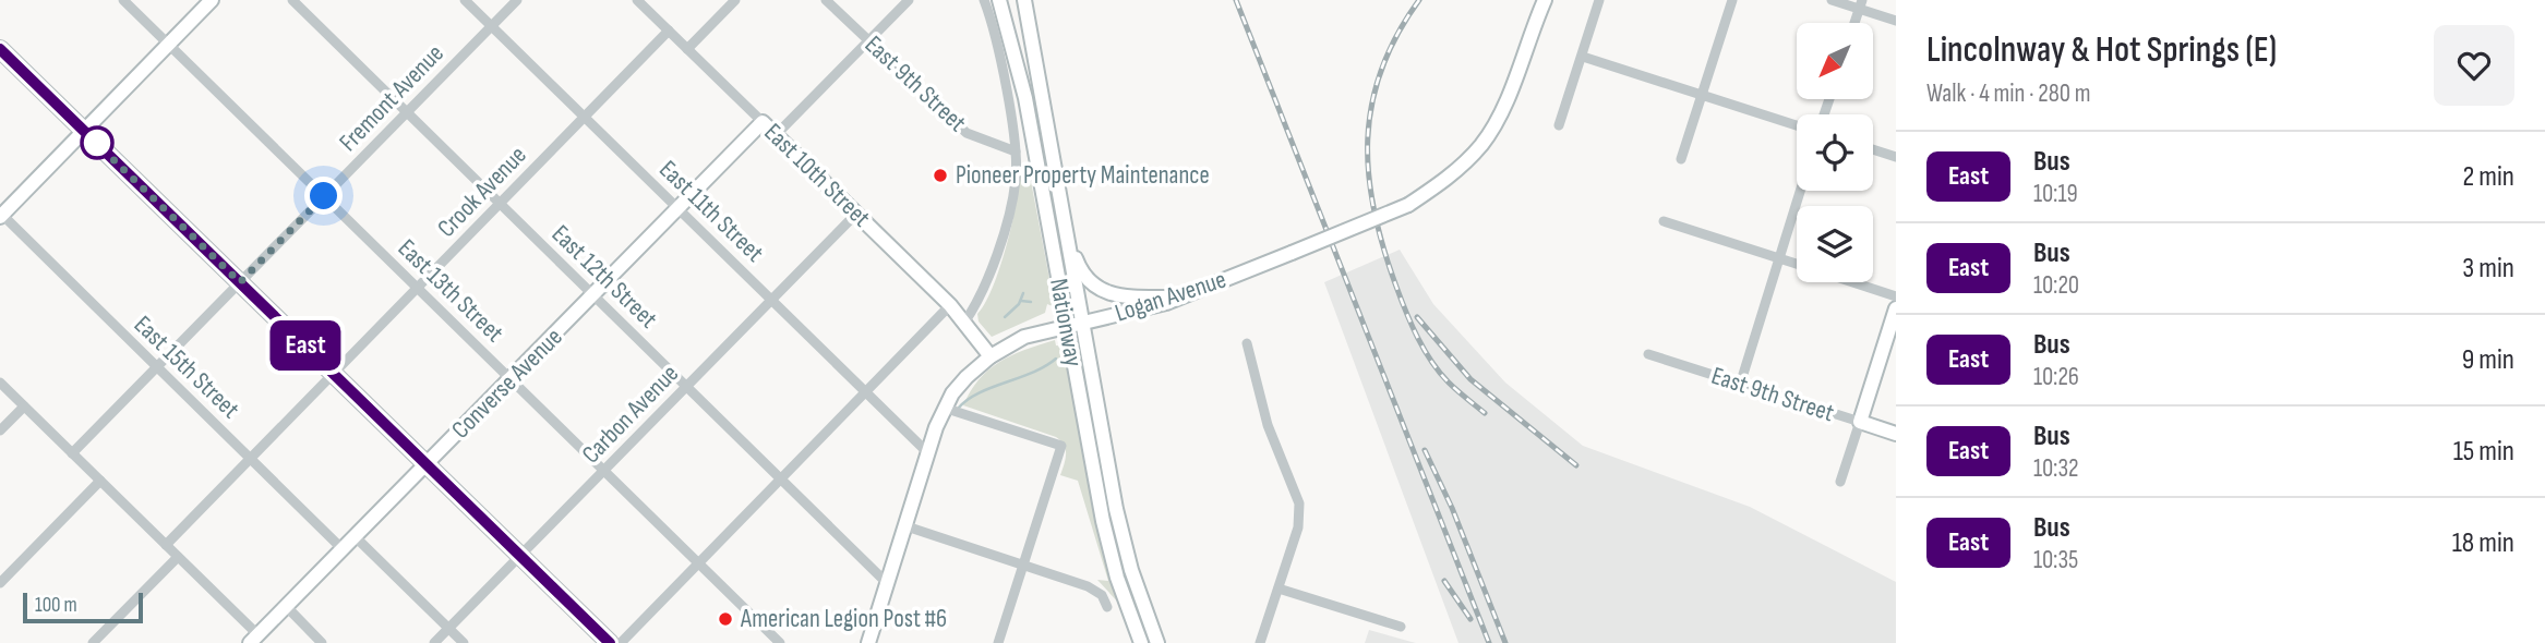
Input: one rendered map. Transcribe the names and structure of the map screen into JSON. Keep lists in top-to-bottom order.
{
  "streets": {
    "main road": [
      "East 9th Street",
      "East 10th Street",
      "Logan Avenue",
      "Nationway",
      "Converse Avenue"
    ],
    "street": [
      "Fremont Avenue",
      "Crook Avenue",
      "East 11th Street",
      "East 12th Street",
      "East 13th Street",
      "East 15th Street",
      "Carbon Avenue"
    ]
  },
  "crossings": [
    ["Fremont Avenue", "East 11th Street"],
    ["Fremont Avenue", "East 12th Street"],
    ["Fremont Avenue", "East 13th Street"],
    ["Fremont Avenue", "East 15th Street"],
    ["East 10th Street", "Crook Avenue"],
    ["East 10th Street", "Logan Avenue"],
    ["East 10th Street", "Converse Avenue"],
    ["East 10th Street", "Carbon Avenue"],
    ["Crook Avenue", "East 11th Street"],
    ["Crook Avenue", "East 12th Street"],
    ["Crook Avenue", "East 13th Street"],
    ["Crook Avenue", "East 15th Street"],
    ["East 11th Street", "Logan Avenue"],
    ["East 11th Street", "Converse Avenue"],
    ["East 11th Street", "Carbon Avenue"],
    ["East 12th Street", "Logan Avenue"],
    ["East 12th Street", "Converse Avenue"],
    ["East 12th Street", "Carbon Avenue"],
    ["East 13th Street", "Converse Avenue"],
    ["East 13th Street", "Carbon Avenue"],
    ["Logan Avenue", "Nationway"],
    ["East 15th Street", "Converse Avenue"]
  ],
  "places": ["Pioneer Property Maintenance", "American Legion Post #6"],
  "lines": ["bus line East"],
  "scale_bar": "100 m",
  "north": "bottom left",
  "page": {
    "on_map": "East",
    "heading": ["Lincolnway & Hot Springs (E)", "Walk · 4 min · 280 m"],
    "list": [
      {
        "mark": "East",
        "name": "Bus",
        "note": "10:19",
        "value": "2 min"
      },
      {
        "mark": "East",
        "name": "Bus",
        "note": "10:20",
        "value": "3 min"
      },
      {
        "mark": "East",
        "name": "Bus",
        "note": "10:26",
        "value": "9 min"
      },
      {
        "mark": "East",
        "name": "Bus",
        "note": "10:32",
        "value": "15 min"
      },
      {
        "mark": "East",
        "name": "Bus",
        "note": "10:35",
        "value": "18 min"
      }
    ],
    "scale": "100 m"
  }
}
